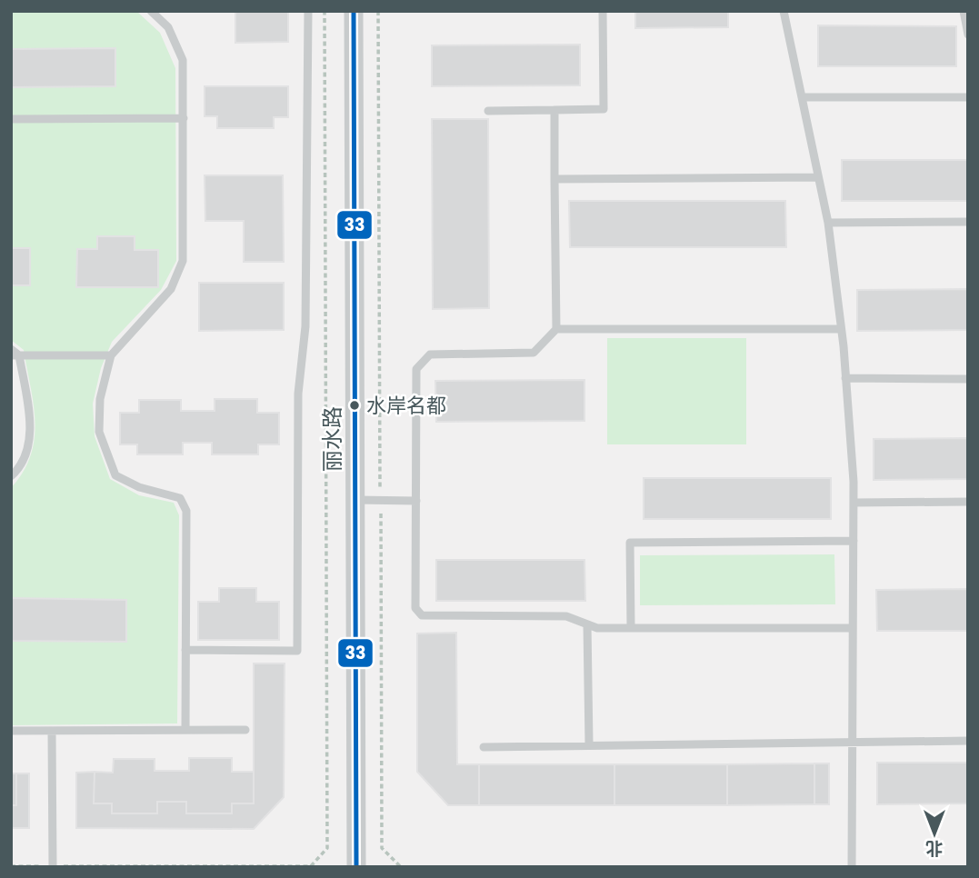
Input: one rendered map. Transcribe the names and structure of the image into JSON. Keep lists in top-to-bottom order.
{
  "streets": {
    "street": ["丽水路"]
  },
  "places": ["水岸名都"],
  "lines": ["transit line 33"],
  "north": "bottom"
}
